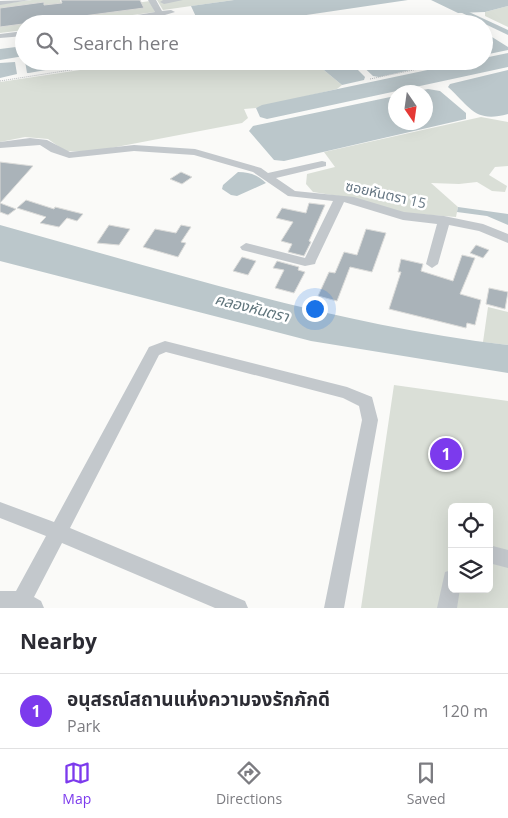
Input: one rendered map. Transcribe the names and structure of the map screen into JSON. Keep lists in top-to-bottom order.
{
  "streets": {
    "street": ["ซอยหันตรา 15"]
  },
  "water": ["คลองหันตรา"],
  "north": "bottom",
  "page": {
    "search": "Search here",
    "pins": "1",
    "heading": "Nearby",
    "list": [
      {
        "mark": "1",
        "name": "อนุสรณ์สถานแห่งความจงรักภักดี",
        "note": "Park",
        "value": "120 m"
      }
    ],
    "nav": ["Map", "Directions", "Saved"]
  }
}
